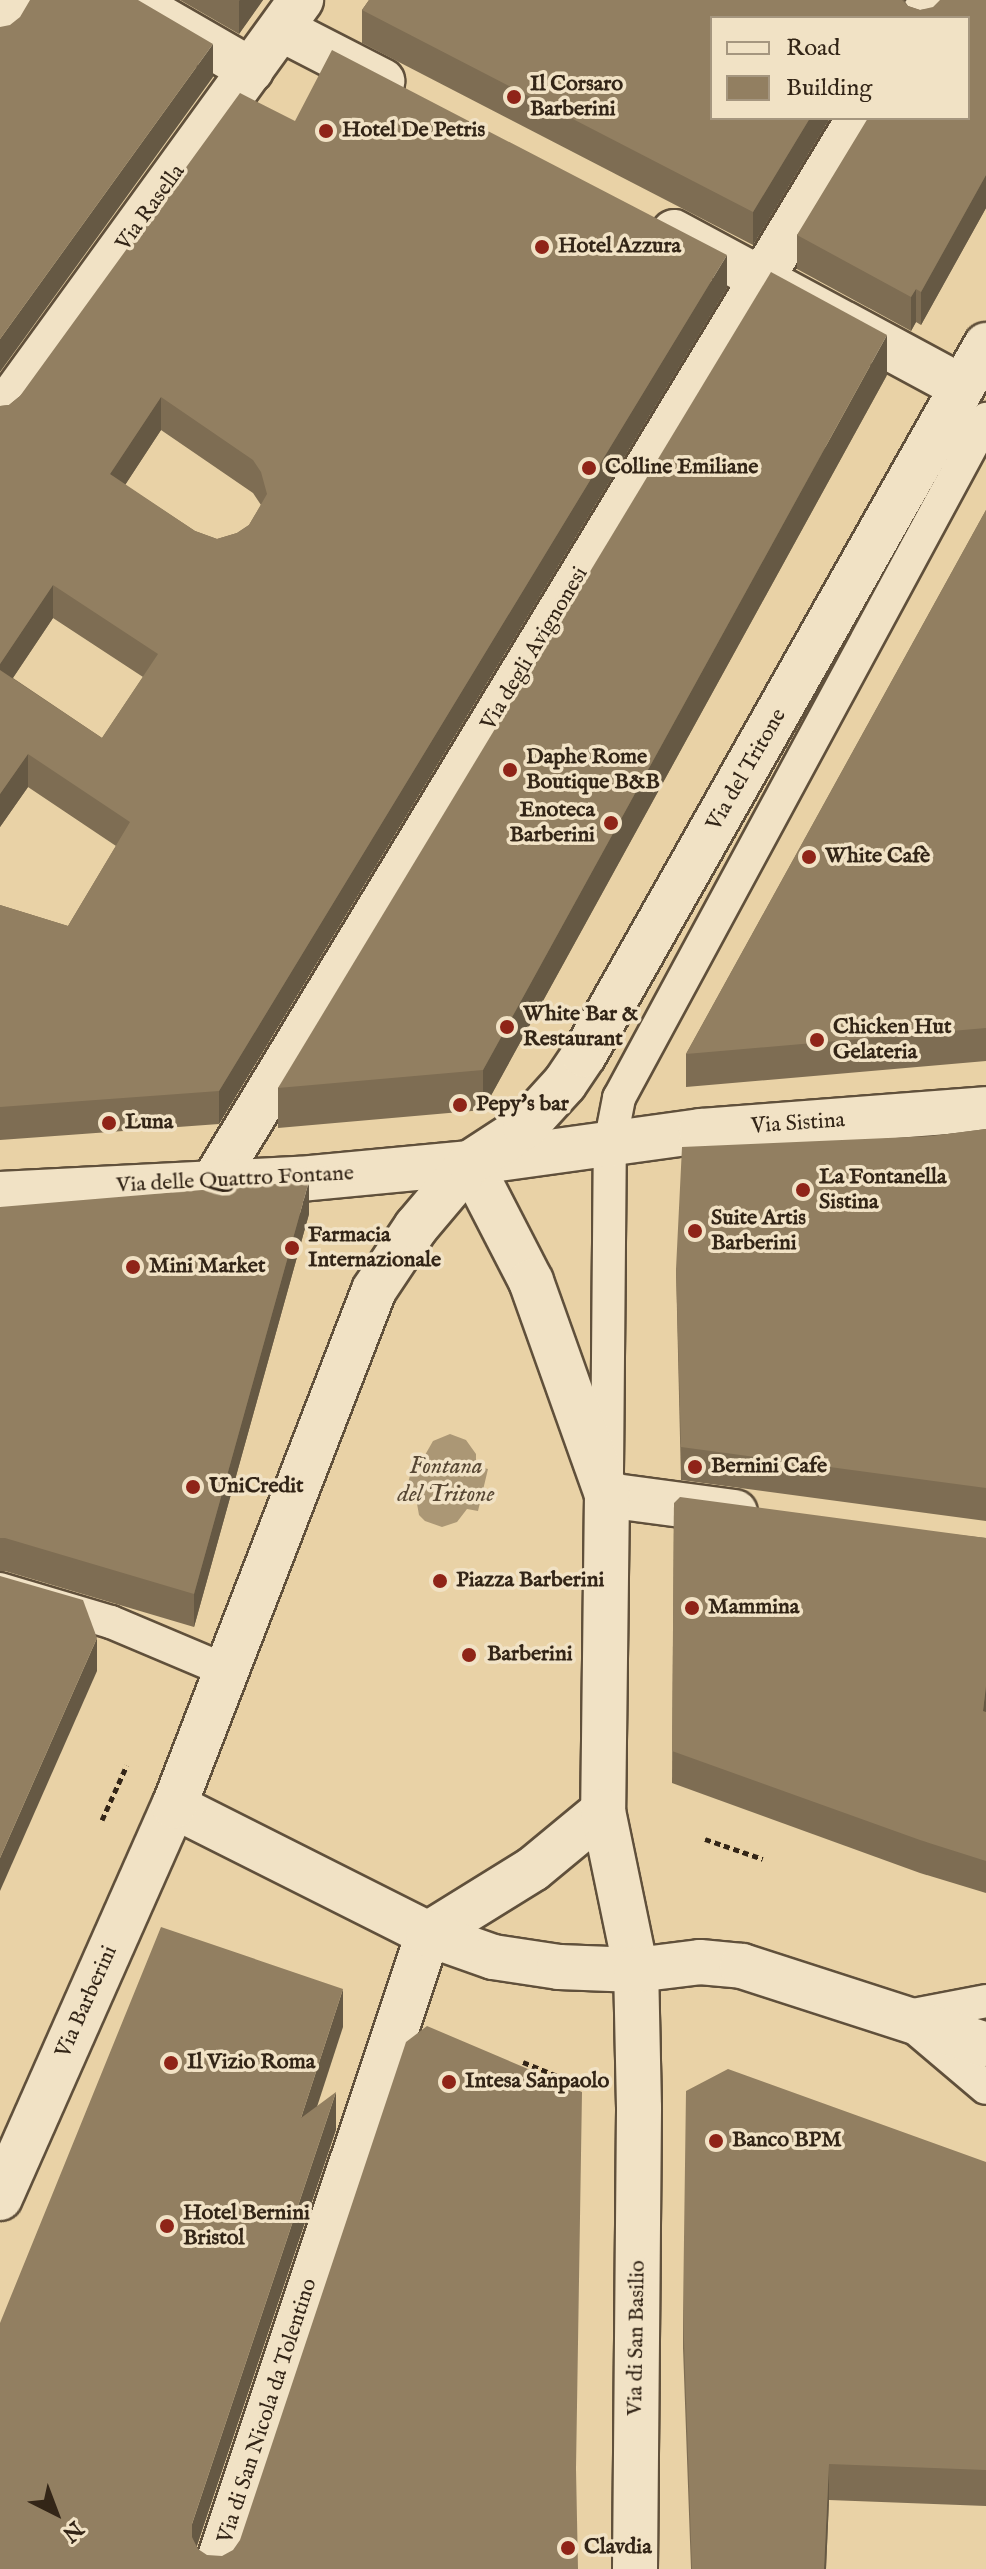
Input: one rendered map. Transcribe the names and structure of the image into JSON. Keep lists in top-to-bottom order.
{
  "streets": {
    "street": [
      "Via Rasella",
      "Via degli Avignonesi",
      "Via del Tritone",
      "Via Sistina",
      "Via delle Quattro Fontane",
      "Via Barberini",
      "Via di San Basilio",
      "Via di San Nicola da Tolentino"
    ]
  },
  "crossings": [
    ["Via degli Avignonesi", "Via delle Quattro Fontane"],
    ["Via del Tritone", "Via Sistina"],
    ["Via del Tritone", "Via delle Quattro Fontane"]
  ],
  "water": ["Fontana del Tritone"],
  "places": [
    "Il Corsaro Barberini",
    "Hotel De Petris",
    "Hotel Azzura",
    "Colline Emiliane",
    "Daphe Rome Boutique B&B",
    "Enoteca Barberini",
    "White Cafè",
    "White Bar & Restaurant",
    "Chicken Hut Gelateria",
    "Pepy's bar",
    "Luna",
    "La Fontanella Sistina",
    "Suite Artis Barberini",
    "Farmacia Internazionale",
    "Mini Market",
    "Bernini Cafe",
    "UniCredit",
    "Piazza Barberini",
    "Mammina",
    "Barberini",
    "Il Vizio Roma",
    "Intesa Sanpaolo",
    "Banco BPM",
    "Hotel Bernini Bristol",
    "Clavdia"
  ],
  "legend": ["Road", "Building"],
  "north": "bottom right"
}
